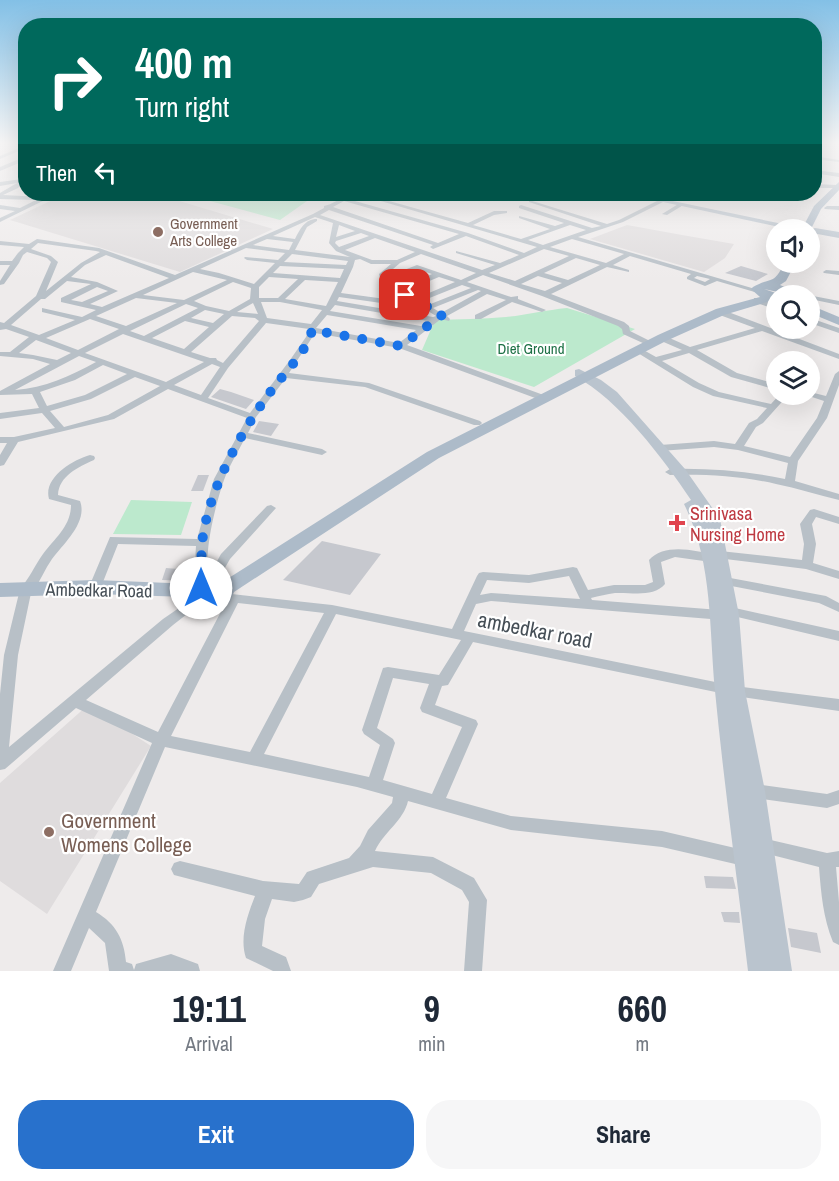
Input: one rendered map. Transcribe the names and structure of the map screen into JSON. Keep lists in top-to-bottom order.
{
  "streets": {
    "main road": ["Ambedkar Road"],
    "street": ["ambedkar road"]
  },
  "crossings": [
    ["Ambedkar Road", "ambedkar road"]
  ],
  "parks": ["Diet Ground"],
  "places": {
    "other": ["Government Arts College", "Government Womens College"],
    "health": ["Srinivasa Nursing Home"]
  },
  "page": {
    "turn": ["400 m", "Turn right"],
    "then": "Then",
    "eta": [
      "19:11",
      "Arrival",
      "9",
      "min",
      "660",
      "m"
    ],
    "buttons": ["Exit", "Share"]
  }
}
